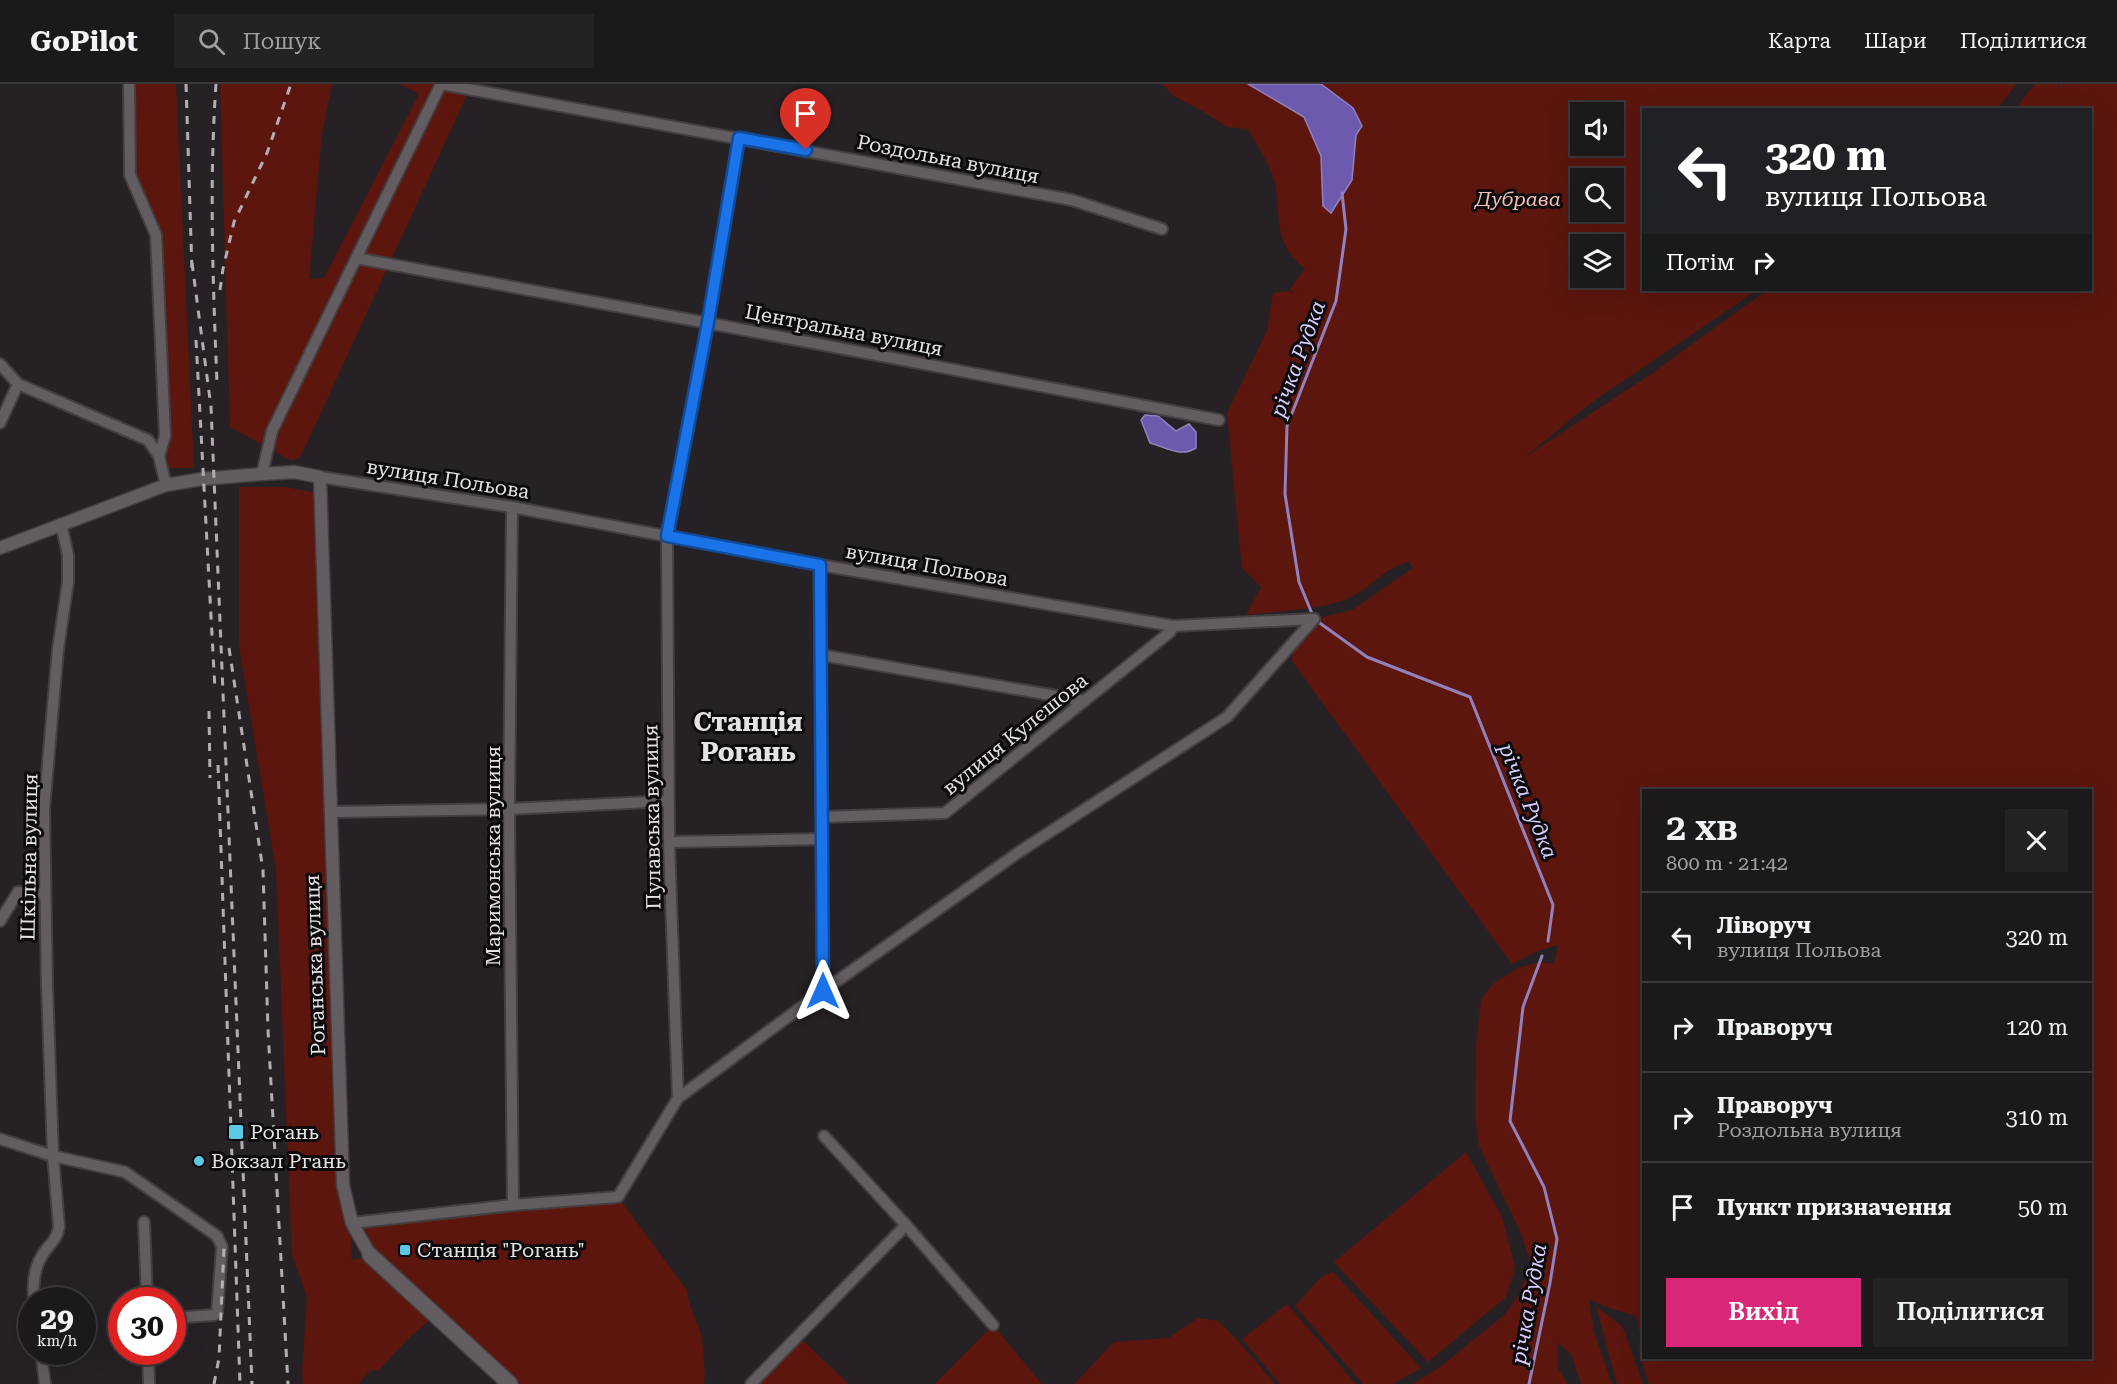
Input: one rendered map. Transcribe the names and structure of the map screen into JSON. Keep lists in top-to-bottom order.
{
  "streets": {
    "main road": ["Роганська вулиця"],
    "street": [
      "Роздольна вулиця",
      "Центральна вулиця",
      "вулиця Польова",
      "вулиця Кулєшова",
      "Пулавська вулиця",
      "Маримонська вулиця",
      "Шкільна вулиця"
    ]
  },
  "crossings": [
    ["Роздольна вулиця", "Пулавська вулиця"],
    ["Центральна вулиця", "Пулавська вулиця"],
    ["вулиця Польова", "вулиця Кулєшова"],
    ["вулиця Польова", "Пулавська вулиця"],
    ["вулиця Польова", "Маримонська вулиця"],
    ["вулиця Польова", "Роганська вулиця"]
  ],
  "districts": ["Станція Рогань"],
  "water": ["річка Рудка"],
  "parks": ["Дубрава"],
  "places": {
    "transit": ["Рогань", "Станція \"Рогань\""],
    "other": ["Вокзал Ргань"]
  },
  "page": {
    "header": "GoPilot",
    "search": "Пошук",
    "nav": ["Карта", "Шари", "Поділитися"],
    "turn": ["320 m", "вулиця Польова"],
    "then": "Потім",
    "heading": ["2 хв", "800 m · 21:42"],
    "list": [
      {
        "name": "Ліворуч",
        "note": "вулиця Польова",
        "value": "320 m"
      },
      {
        "name": "Праворуч",
        "value": "120 m"
      },
      {
        "name": "Праворуч",
        "note": "Роздольна вулиця",
        "value": "310 m"
      },
      {
        "name": "Пункт призначення",
        "value": "50 m"
      }
    ],
    "buttons": ["Вихід", "Поділитися"],
    "speed": "29 km/h",
    "limit": "30"
  }
}
